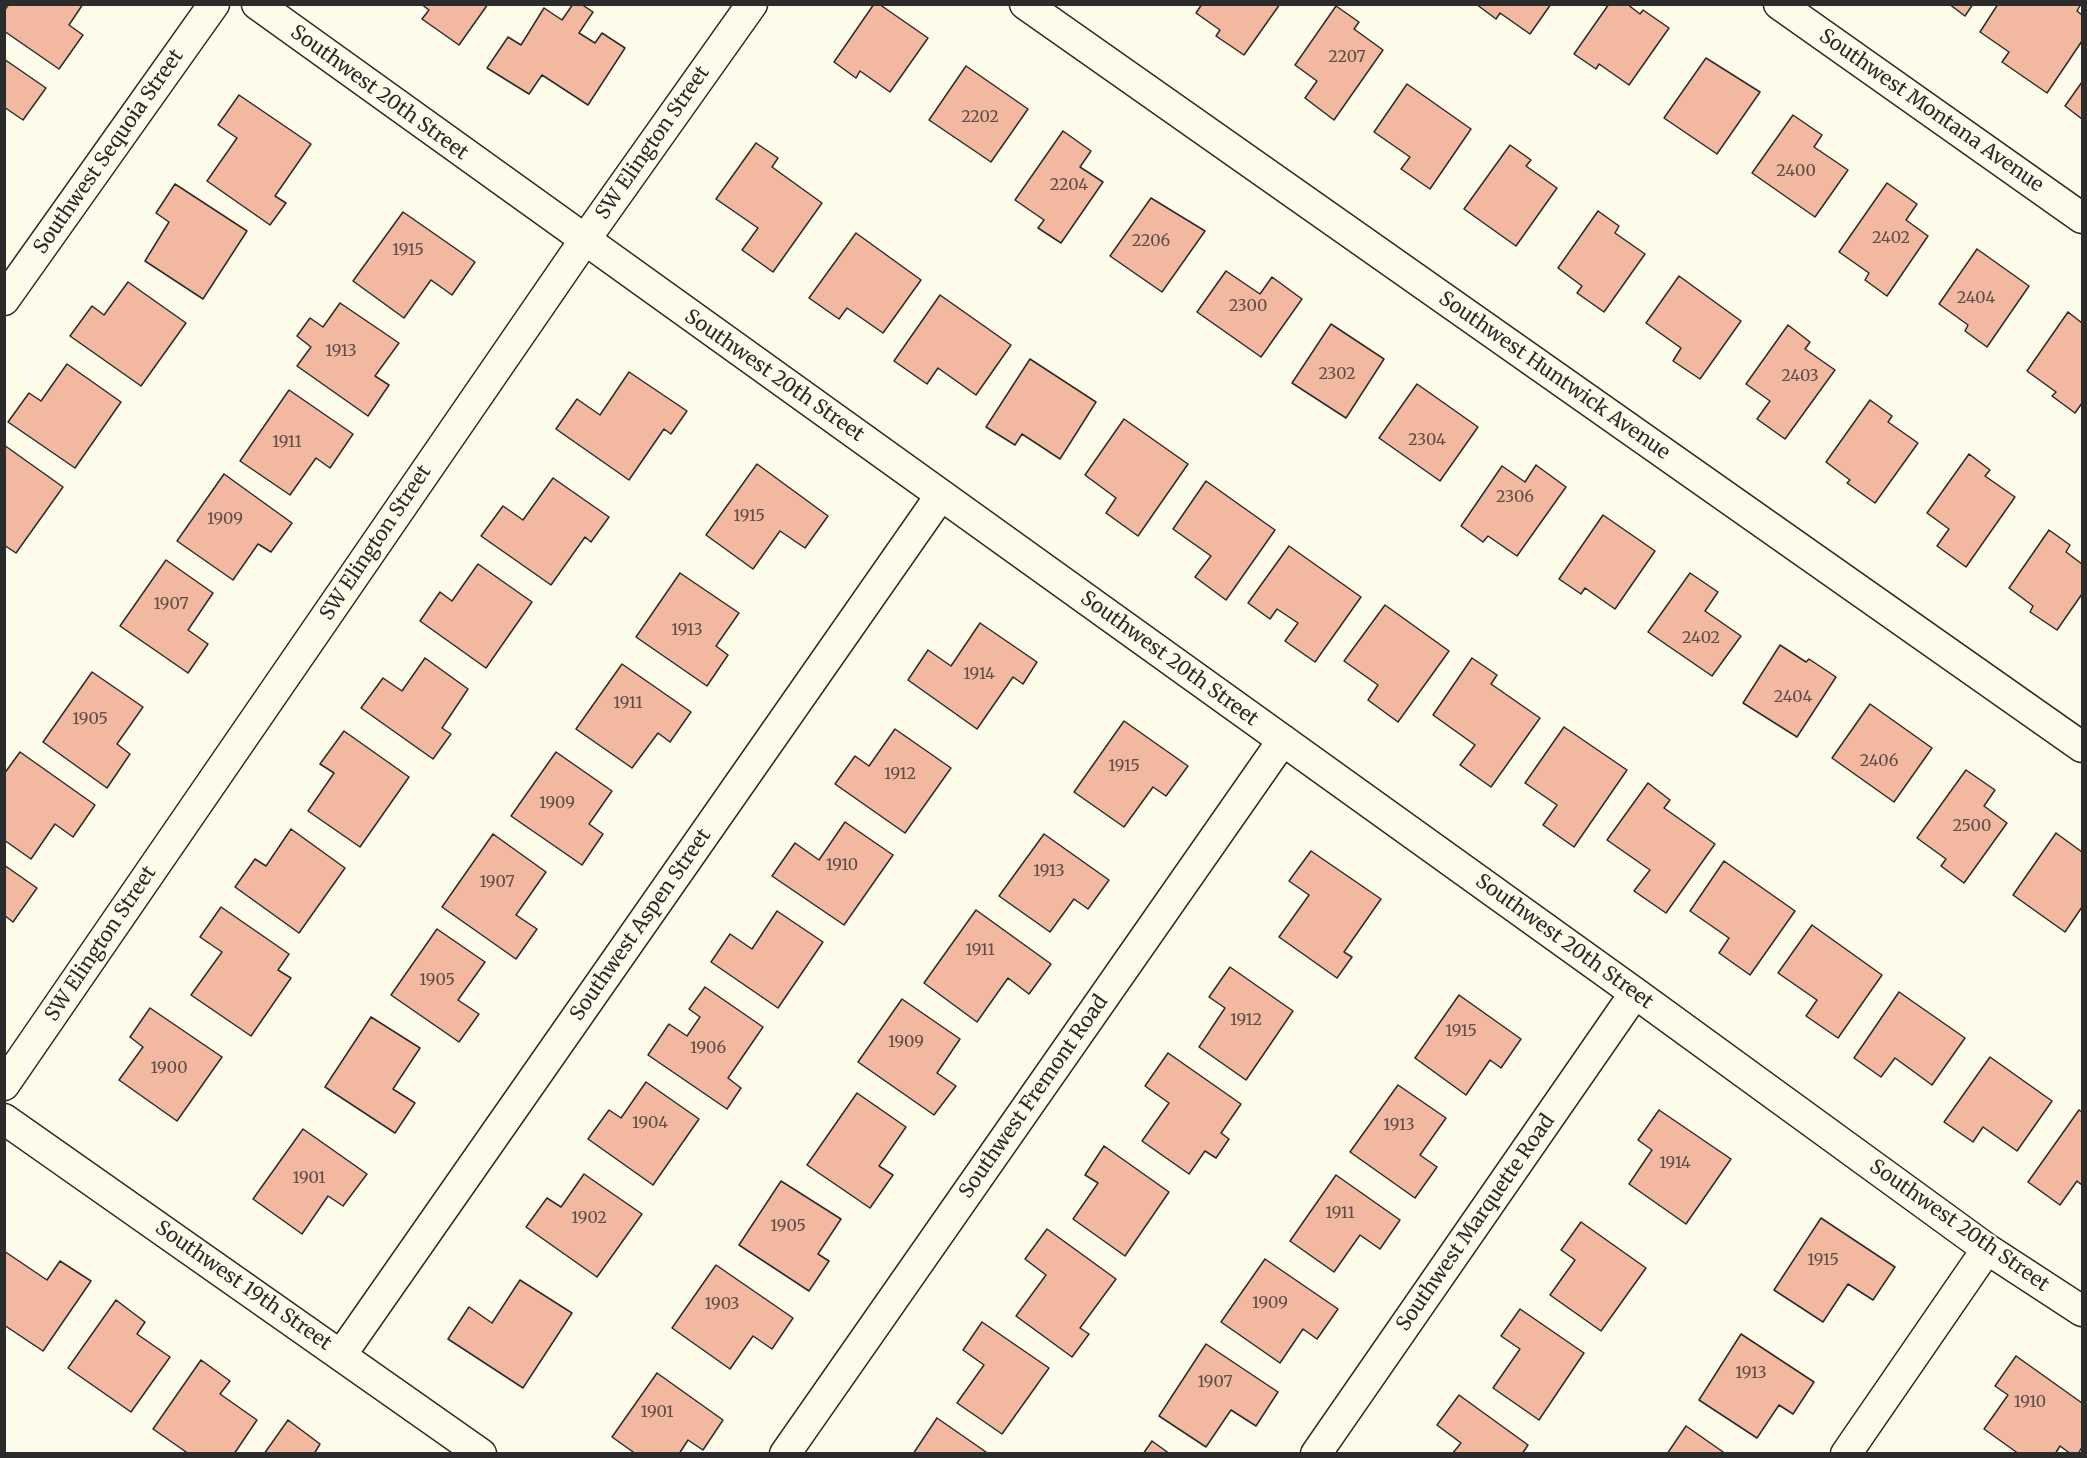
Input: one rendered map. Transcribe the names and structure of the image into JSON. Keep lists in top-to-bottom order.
{
  "streets": {
    "street": [
      "Southwest 20th Street",
      "Southwest Montana Avenue",
      "SW Elington Street",
      "Southwest Sequoia Street",
      "Southwest Huntwick Avenue",
      "Southwest Aspen Street",
      "Southwest Fremont Road",
      "Southwest Marquette Road",
      "Southwest 19th Street"
    ]
  },
  "crossings": [
    ["Southwest 20th Street", "SW Elington Street"],
    ["Southwest 20th Street", "Southwest Aspen Street"],
    ["Southwest 20th Street", "Southwest Fremont Road"],
    ["Southwest 20th Street", "Southwest Marquette Road"],
    ["Southwest Aspen Street", "Southwest 19th Street"]
  ],
  "house_numbers": [
    "2207",
    "2202",
    "2400",
    "2204",
    "2402",
    "2206",
    "1915",
    "2404",
    "2300",
    "1913",
    "2302",
    "2403",
    "2304",
    "1911",
    "2306",
    "1915",
    "1909",
    "1907",
    "1913",
    "2402",
    "1914",
    "2404",
    "1911",
    "1905",
    "2406",
    "1915",
    "1912",
    "1909",
    "2500",
    "1910",
    "1913",
    "1907",
    "1911",
    "1905",
    "1912",
    "1915",
    "1909",
    "1906",
    "1900",
    "1904",
    "1913",
    "1914",
    "1901",
    "1911",
    "1902",
    "1905",
    "1915",
    "1909",
    "1903",
    "1913",
    "1907",
    "1910",
    "1901"
  ]
}
